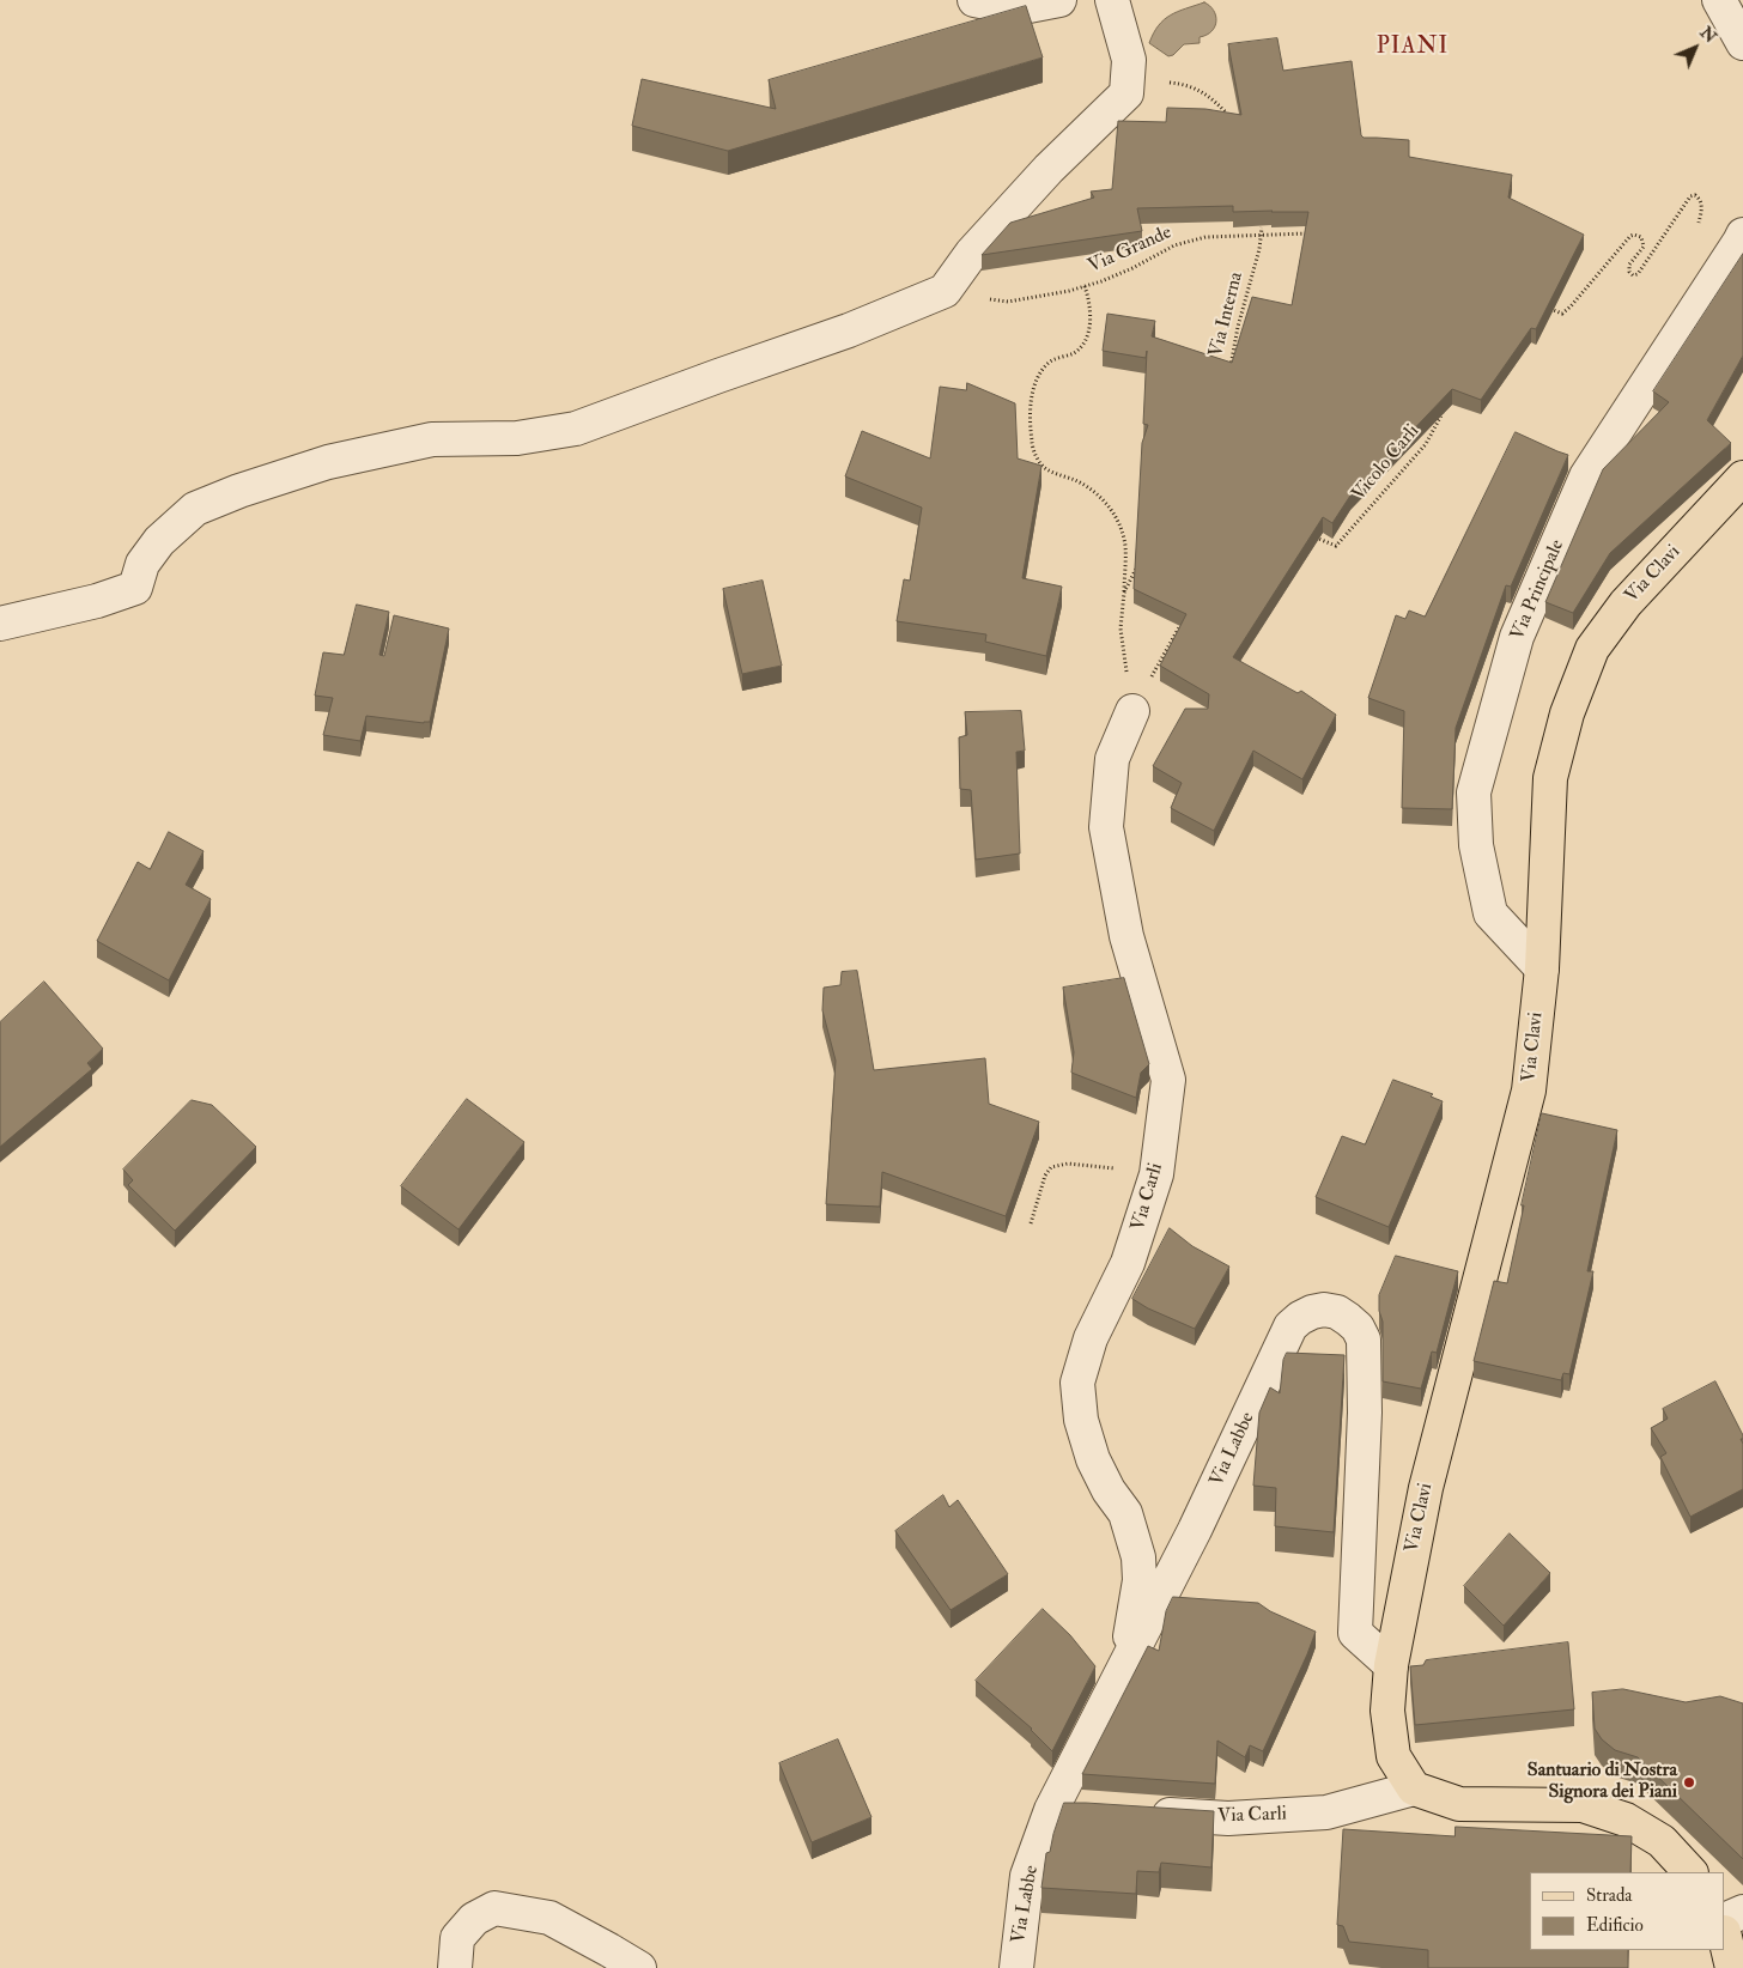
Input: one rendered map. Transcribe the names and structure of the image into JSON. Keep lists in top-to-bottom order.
{
  "streets": {
    "main road": ["Via Clavi"],
    "street": ["Via Principale", "Via Carli", "Via Labbe"],
    "path": ["Via Grande", "Via Interna", "Vicolo Carli"]
  },
  "crossings": [
    ["Via Grande", "Via Interna"],
    ["Via Clavi", "Via Principale"],
    ["Via Clavi", "Via Carli"],
    ["Via Clavi", "Via Labbe"],
    ["Via Carli", "Via Labbe"]
  ],
  "districts": ["PIANI"],
  "places": ["Santuario di Nostra Signora dei Piani"],
  "legend": ["Strada", "Edificio"],
  "north": "top right"
}
